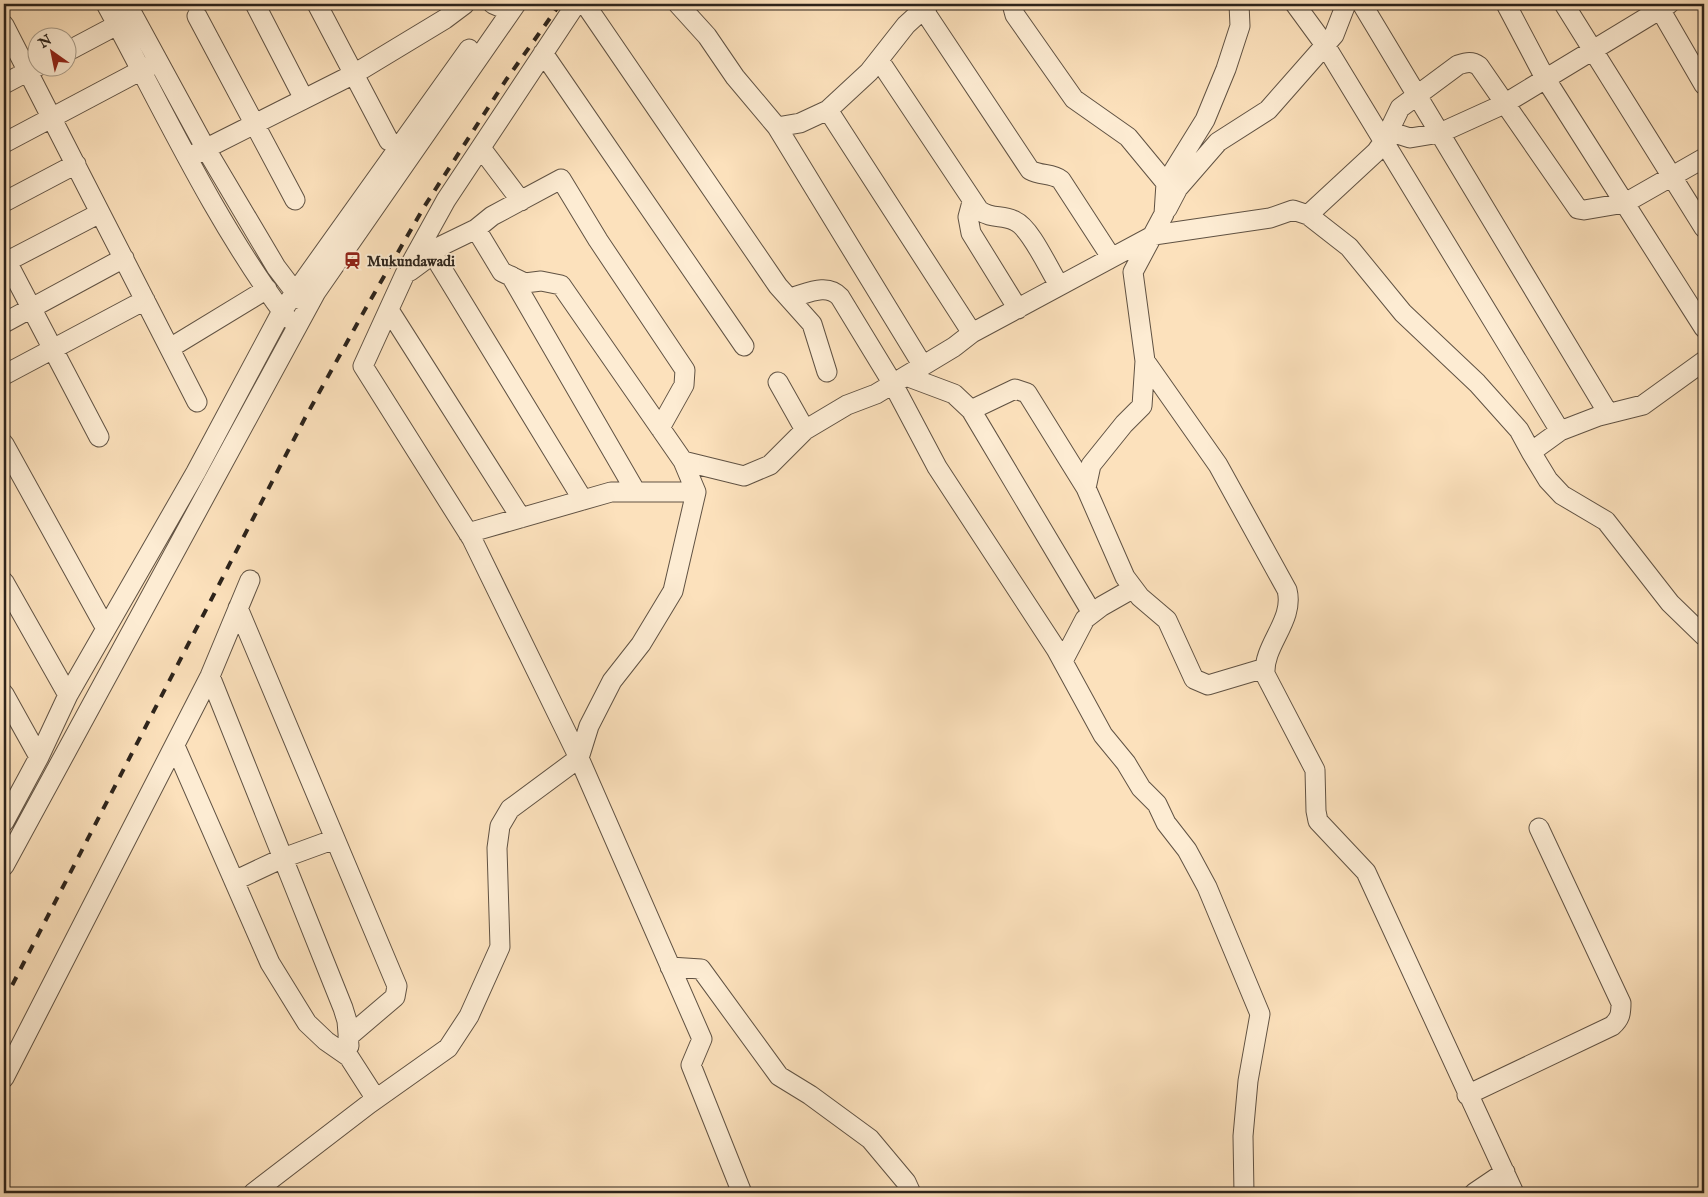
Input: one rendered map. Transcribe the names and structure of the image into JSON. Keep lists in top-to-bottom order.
{
  "places": {
    "station": ["Mukundawadi"]
  },
  "north": "top left"
}
